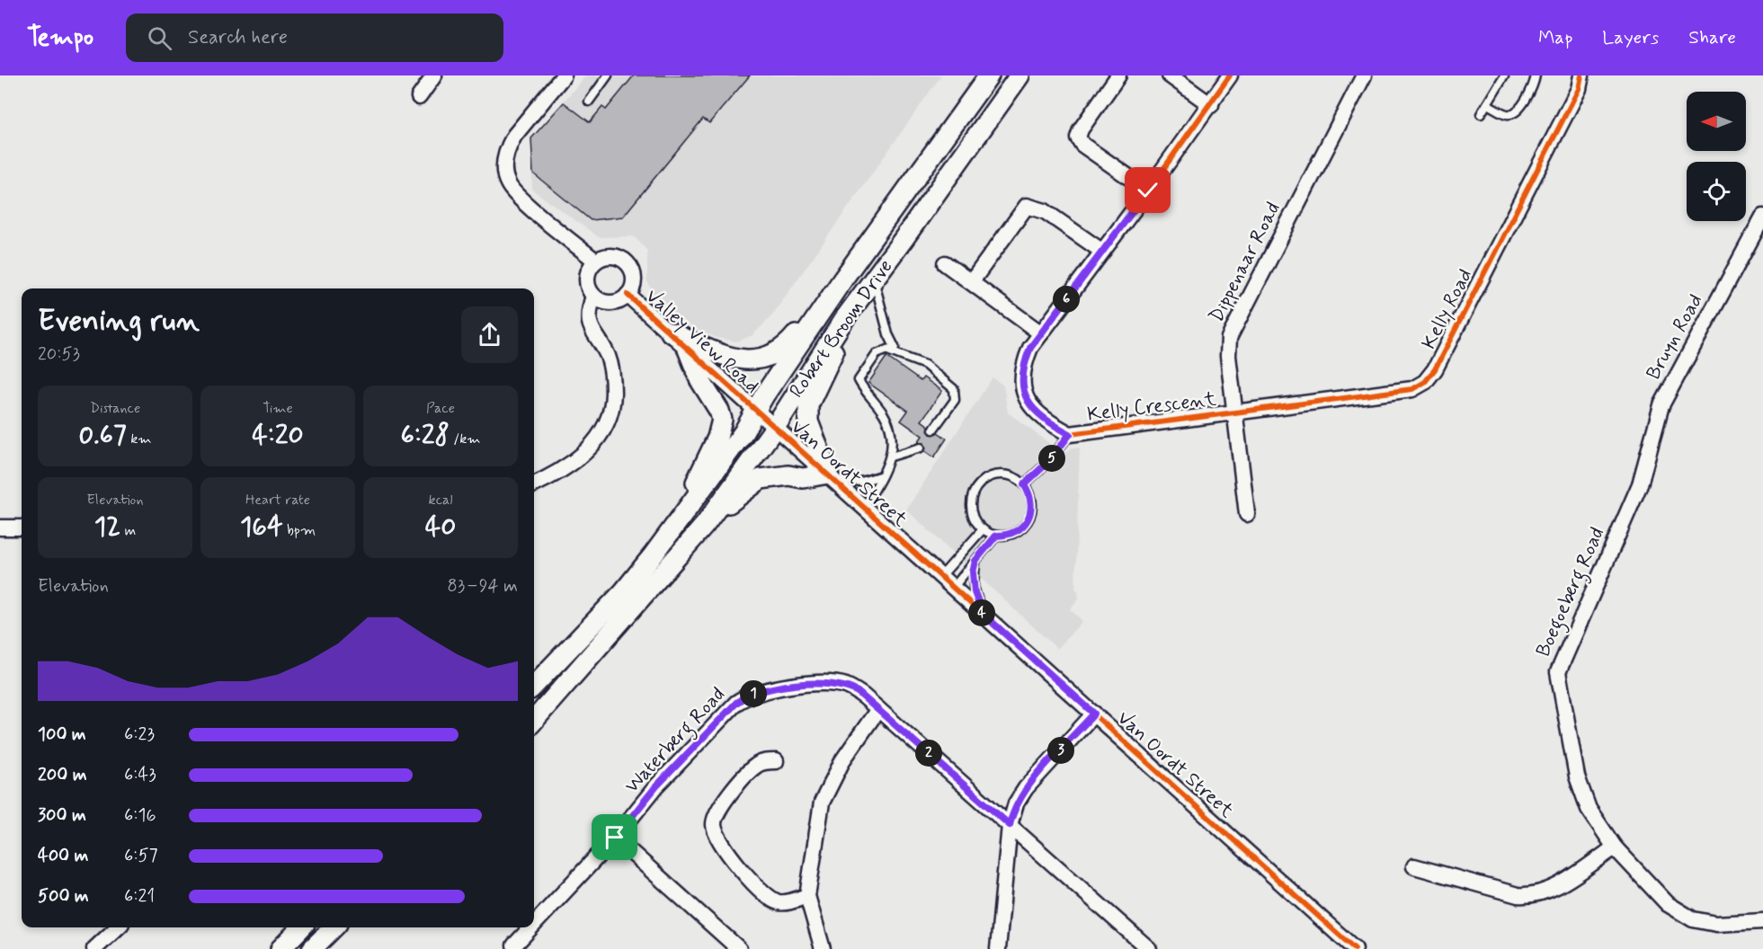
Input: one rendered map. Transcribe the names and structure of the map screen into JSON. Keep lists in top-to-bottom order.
{
  "streets": {
    "street": [
      "Dippenaar Road",
      "Kelly Road",
      "Robert Broom Drive",
      "Bruyn Road",
      "Valley View Road",
      "Kelly Crescent",
      "Van Oordt Street",
      "Boegoeberg Road",
      "Waterberg Road"
    ]
  },
  "crossings": [
    ["Dippenaar Road", "Kelly Road"],
    ["Dippenaar Road", "Kelly Crescent"],
    ["Kelly Road", "Kelly Crescent"],
    ["Robert Broom Drive", "Valley View Road"],
    ["Robert Broom Drive", "Van Oordt Street"],
    ["Bruyn Road", "Boegoeberg Road"],
    ["Valley View Road", "Van Oordt Street"]
  ],
  "north": "left",
  "page": {
    "header": "Tempo",
    "search": "Search here",
    "nav": ["Map", "Layers", "Share"],
    "pins": [
      "6",
      "5",
      "4",
      "1",
      "3",
      "2"
    ],
    "heading": ["Evening run", "20:53"],
    "stats": [
      ["Distance", "0.67 km"],
      ["Time", "4:20"],
      ["Pace", "6:28 /km"],
      ["Elevation", "12 m"],
      ["Heart rate", "164 bpm"],
      ["kcal", "40"]
    ],
    "chart": ["Elevation", "83–94 m"],
    "list": [
      {
        "name": "100 m",
        "note": "6:23"
      },
      {
        "name": "200 m",
        "note": "6:43"
      },
      {
        "name": "300 m",
        "note": "6:16"
      },
      {
        "name": "400 m",
        "note": "6:57"
      },
      {
        "name": "500 m",
        "note": "6:21"
      }
    ]
  }
}
